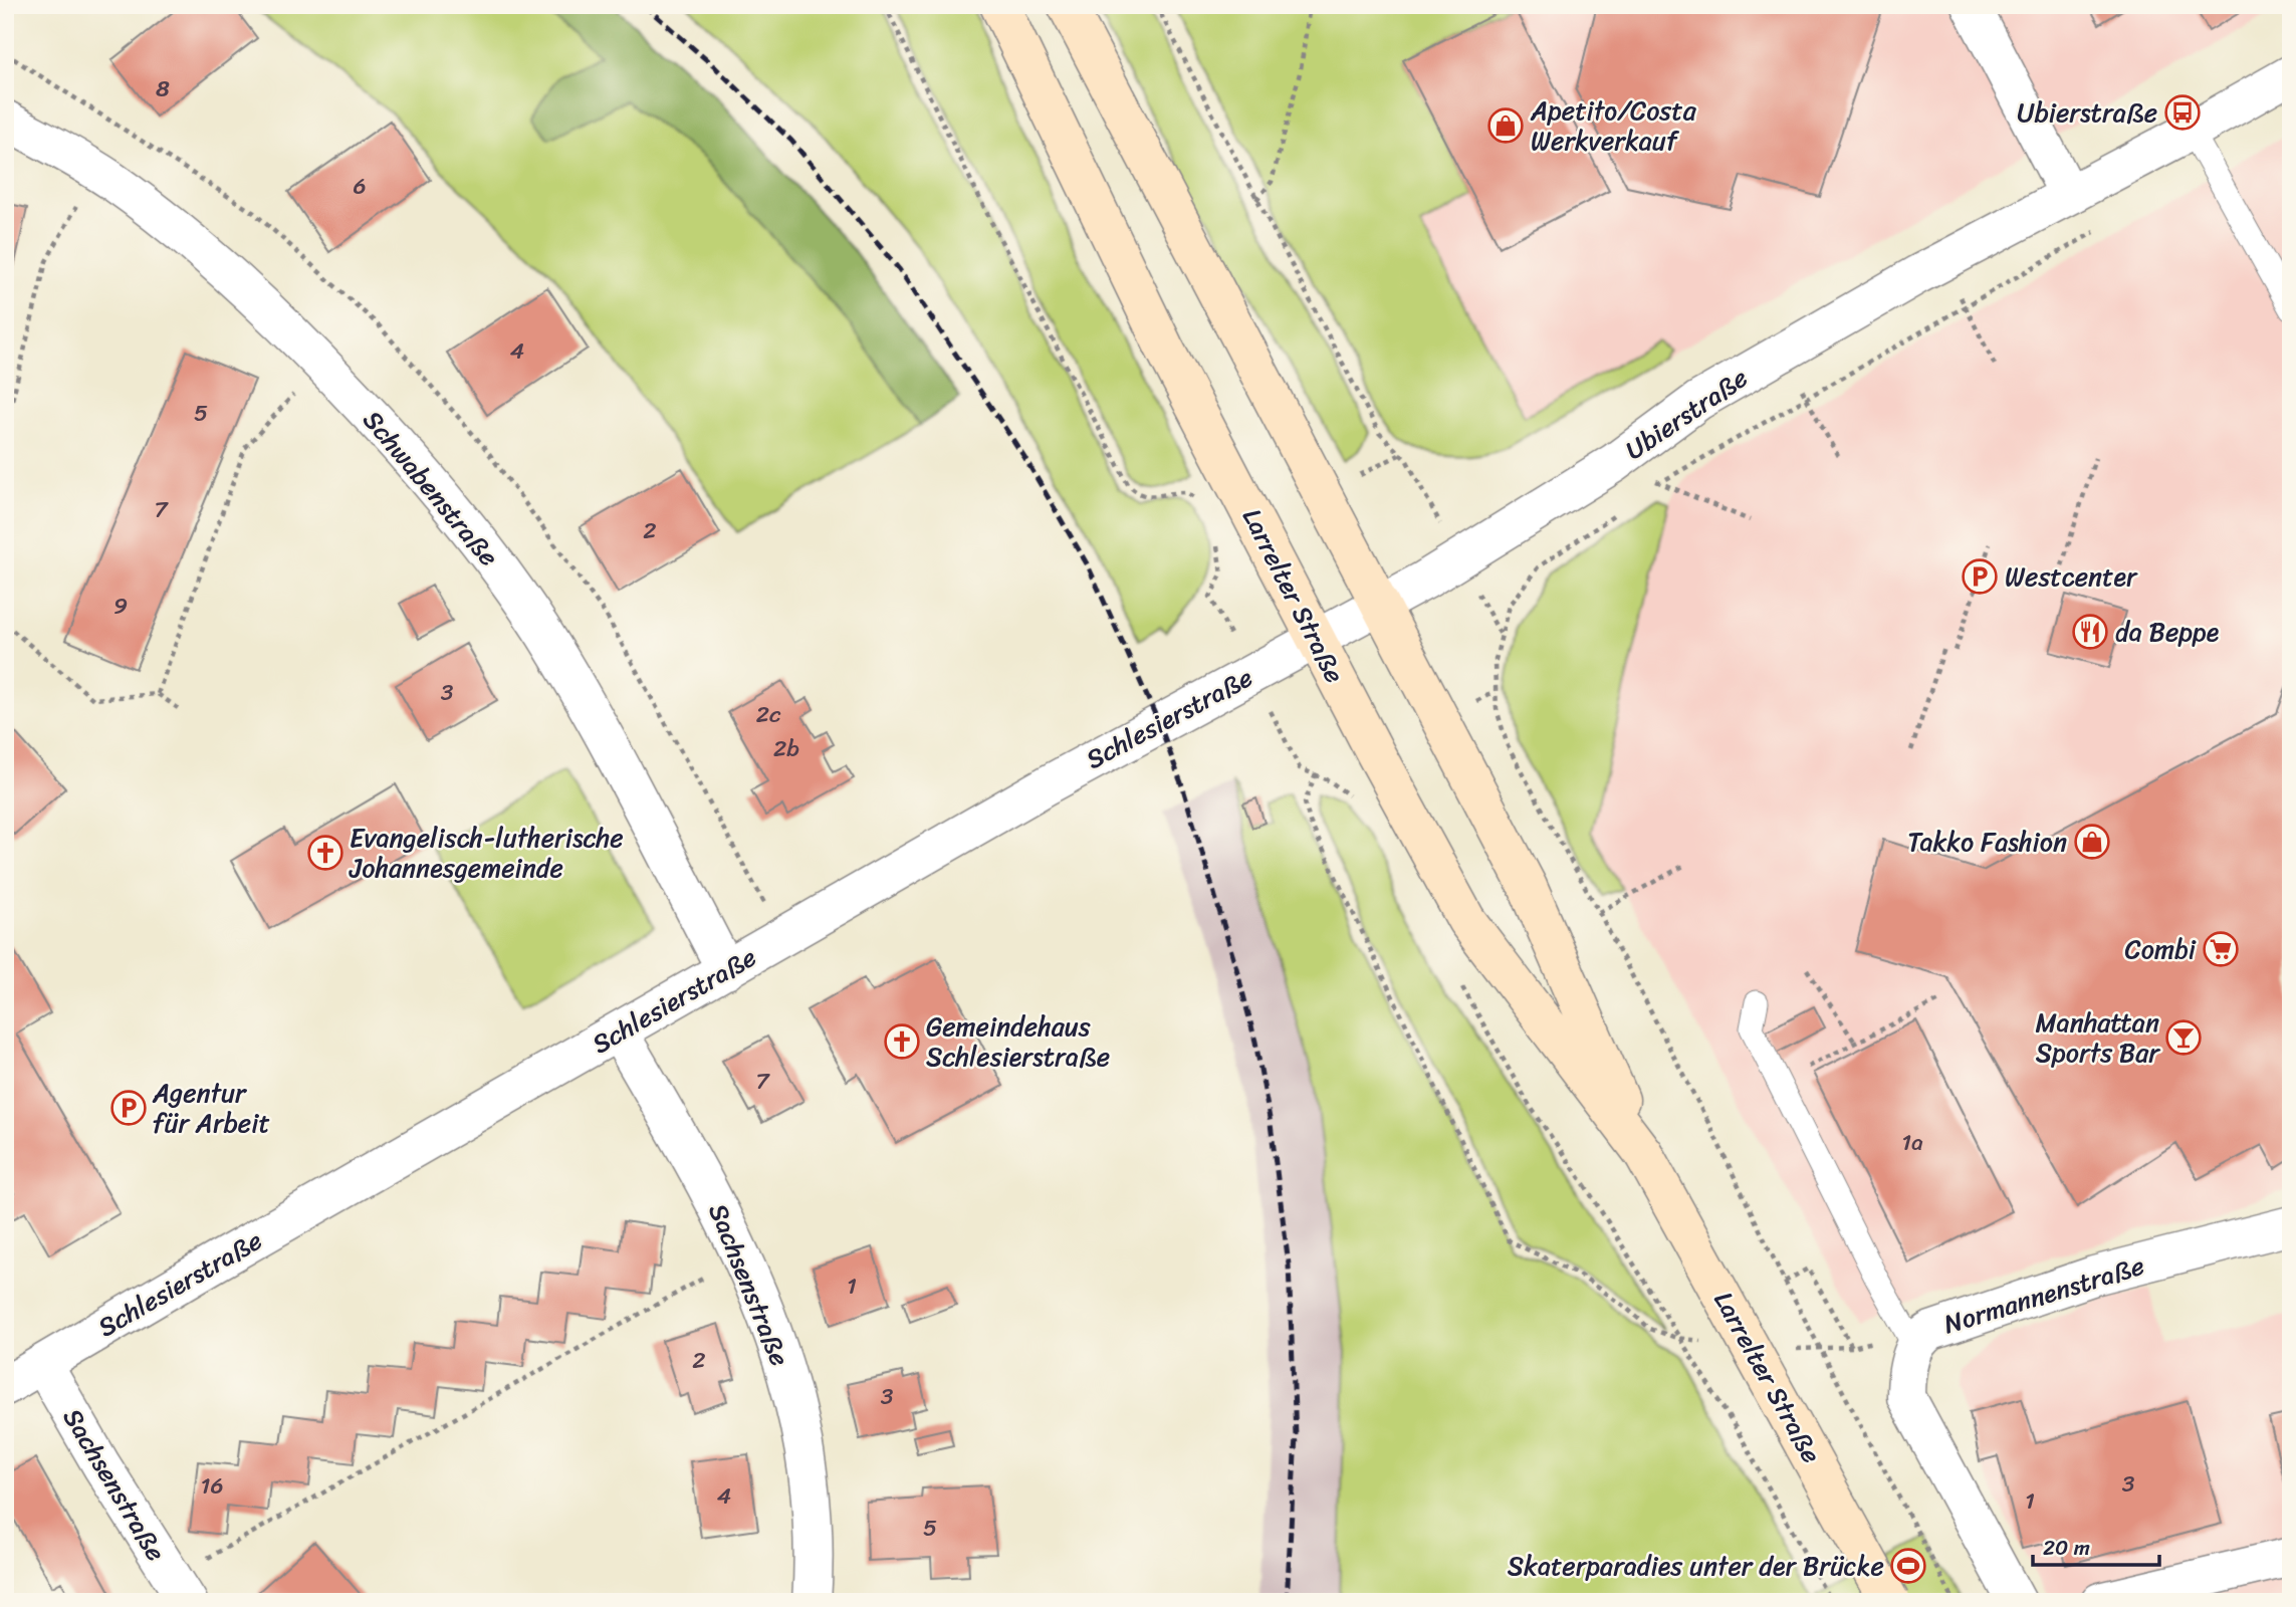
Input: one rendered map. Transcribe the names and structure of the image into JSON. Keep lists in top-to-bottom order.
{
  "streets": {
    "street": [
      "Ubierstraße",
      "Schwabenstraße",
      "Larrelter Straße",
      "Schlesierstraße",
      "Sachsenstraße",
      "Normannenstraße"
    ]
  },
  "crossings": [
    ["Ubierstraße", "Larrelter Straße"],
    ["Ubierstraße", "Schlesierstraße"],
    ["Schwabenstraße", "Schlesierstraße"],
    ["Larrelter Straße", "Schlesierstraße"],
    ["Schlesierstraße", "Sachsenstraße"]
  ],
  "places": {
    "bus stop": ["Ubierstraße"],
    "shop": ["Apetito/Costa Werkverkauf", "Takko Fashion"],
    "parking": ["Westcenter", "Agentur für Arbeit"],
    "restaurant": ["da Beppe"],
    "church": ["Evangelisch-lutherische Johannesgemeinde", "Gemeindehaus Schlesierstraße"],
    "supermarket": ["Combi"],
    "bar": ["Manhattan Sports Bar"],
    "sports": ["Skaterparadies unter der Brücke"]
  },
  "house_numbers": [
    "8",
    "6",
    "4",
    "5",
    "7",
    "2",
    "9",
    "3",
    "2c",
    "2b",
    "7",
    "1a",
    "1",
    "2",
    "3",
    "3",
    "16",
    "4",
    "1",
    "5"
  ],
  "scale_bar": "20 m"
}
